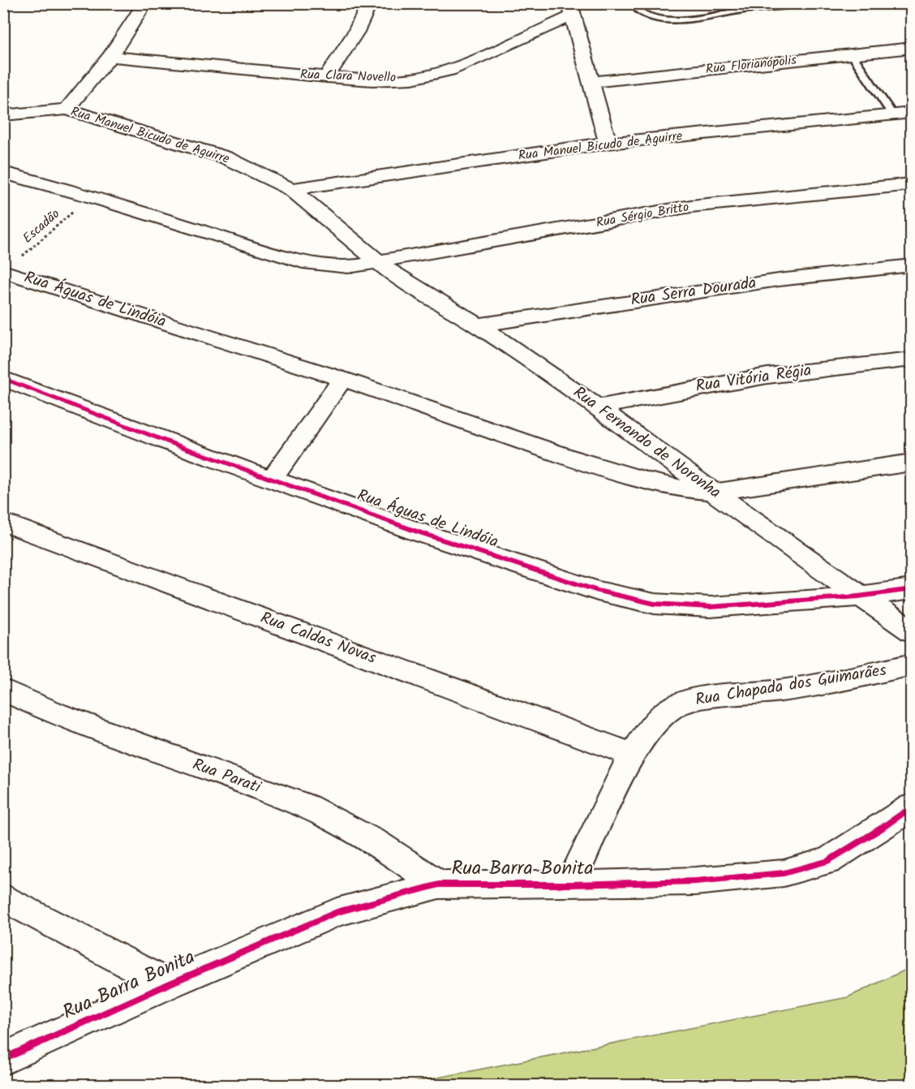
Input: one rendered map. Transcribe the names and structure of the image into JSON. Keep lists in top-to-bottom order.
{
  "streets": {
    "street": [
      "Rua Florianópolis",
      "Rua Clara Novello",
      "Rua Manuel Bicudo de Aguirre",
      "Rua Sérgio Britto",
      "Rua Serra Dourada",
      "Rua Águas de Lindóia",
      "Rua Vitória Régia",
      "Rua Fernando de Noronha",
      "Rua Caldas Novas",
      "Rua Chapada dos Guimarães",
      "Rua Parati",
      "Rua Barra Bonita"
    ],
    "path": ["Escadão"]
  },
  "crossings": [
    ["Rua Manuel Bicudo de Aguirre", "Rua Sérgio Britto"],
    ["Rua Manuel Bicudo de Aguirre", "Rua Fernando de Noronha"],
    ["Rua Sérgio Britto", "Rua Fernando de Noronha"],
    ["Escadão", "Rua Águas de Lindóia"],
    ["Rua Serra Dourada", "Rua Fernando de Noronha"],
    ["Rua Águas de Lindóia", "Rua Fernando de Noronha"],
    ["Rua Vitória Régia", "Rua Fernando de Noronha"],
    ["Rua Caldas Novas", "Rua Chapada dos Guimarães"],
    ["Rua Chapada dos Guimarães", "Rua Barra Bonita"],
    ["Rua Parati", "Rua Barra Bonita"]
  ]
}
